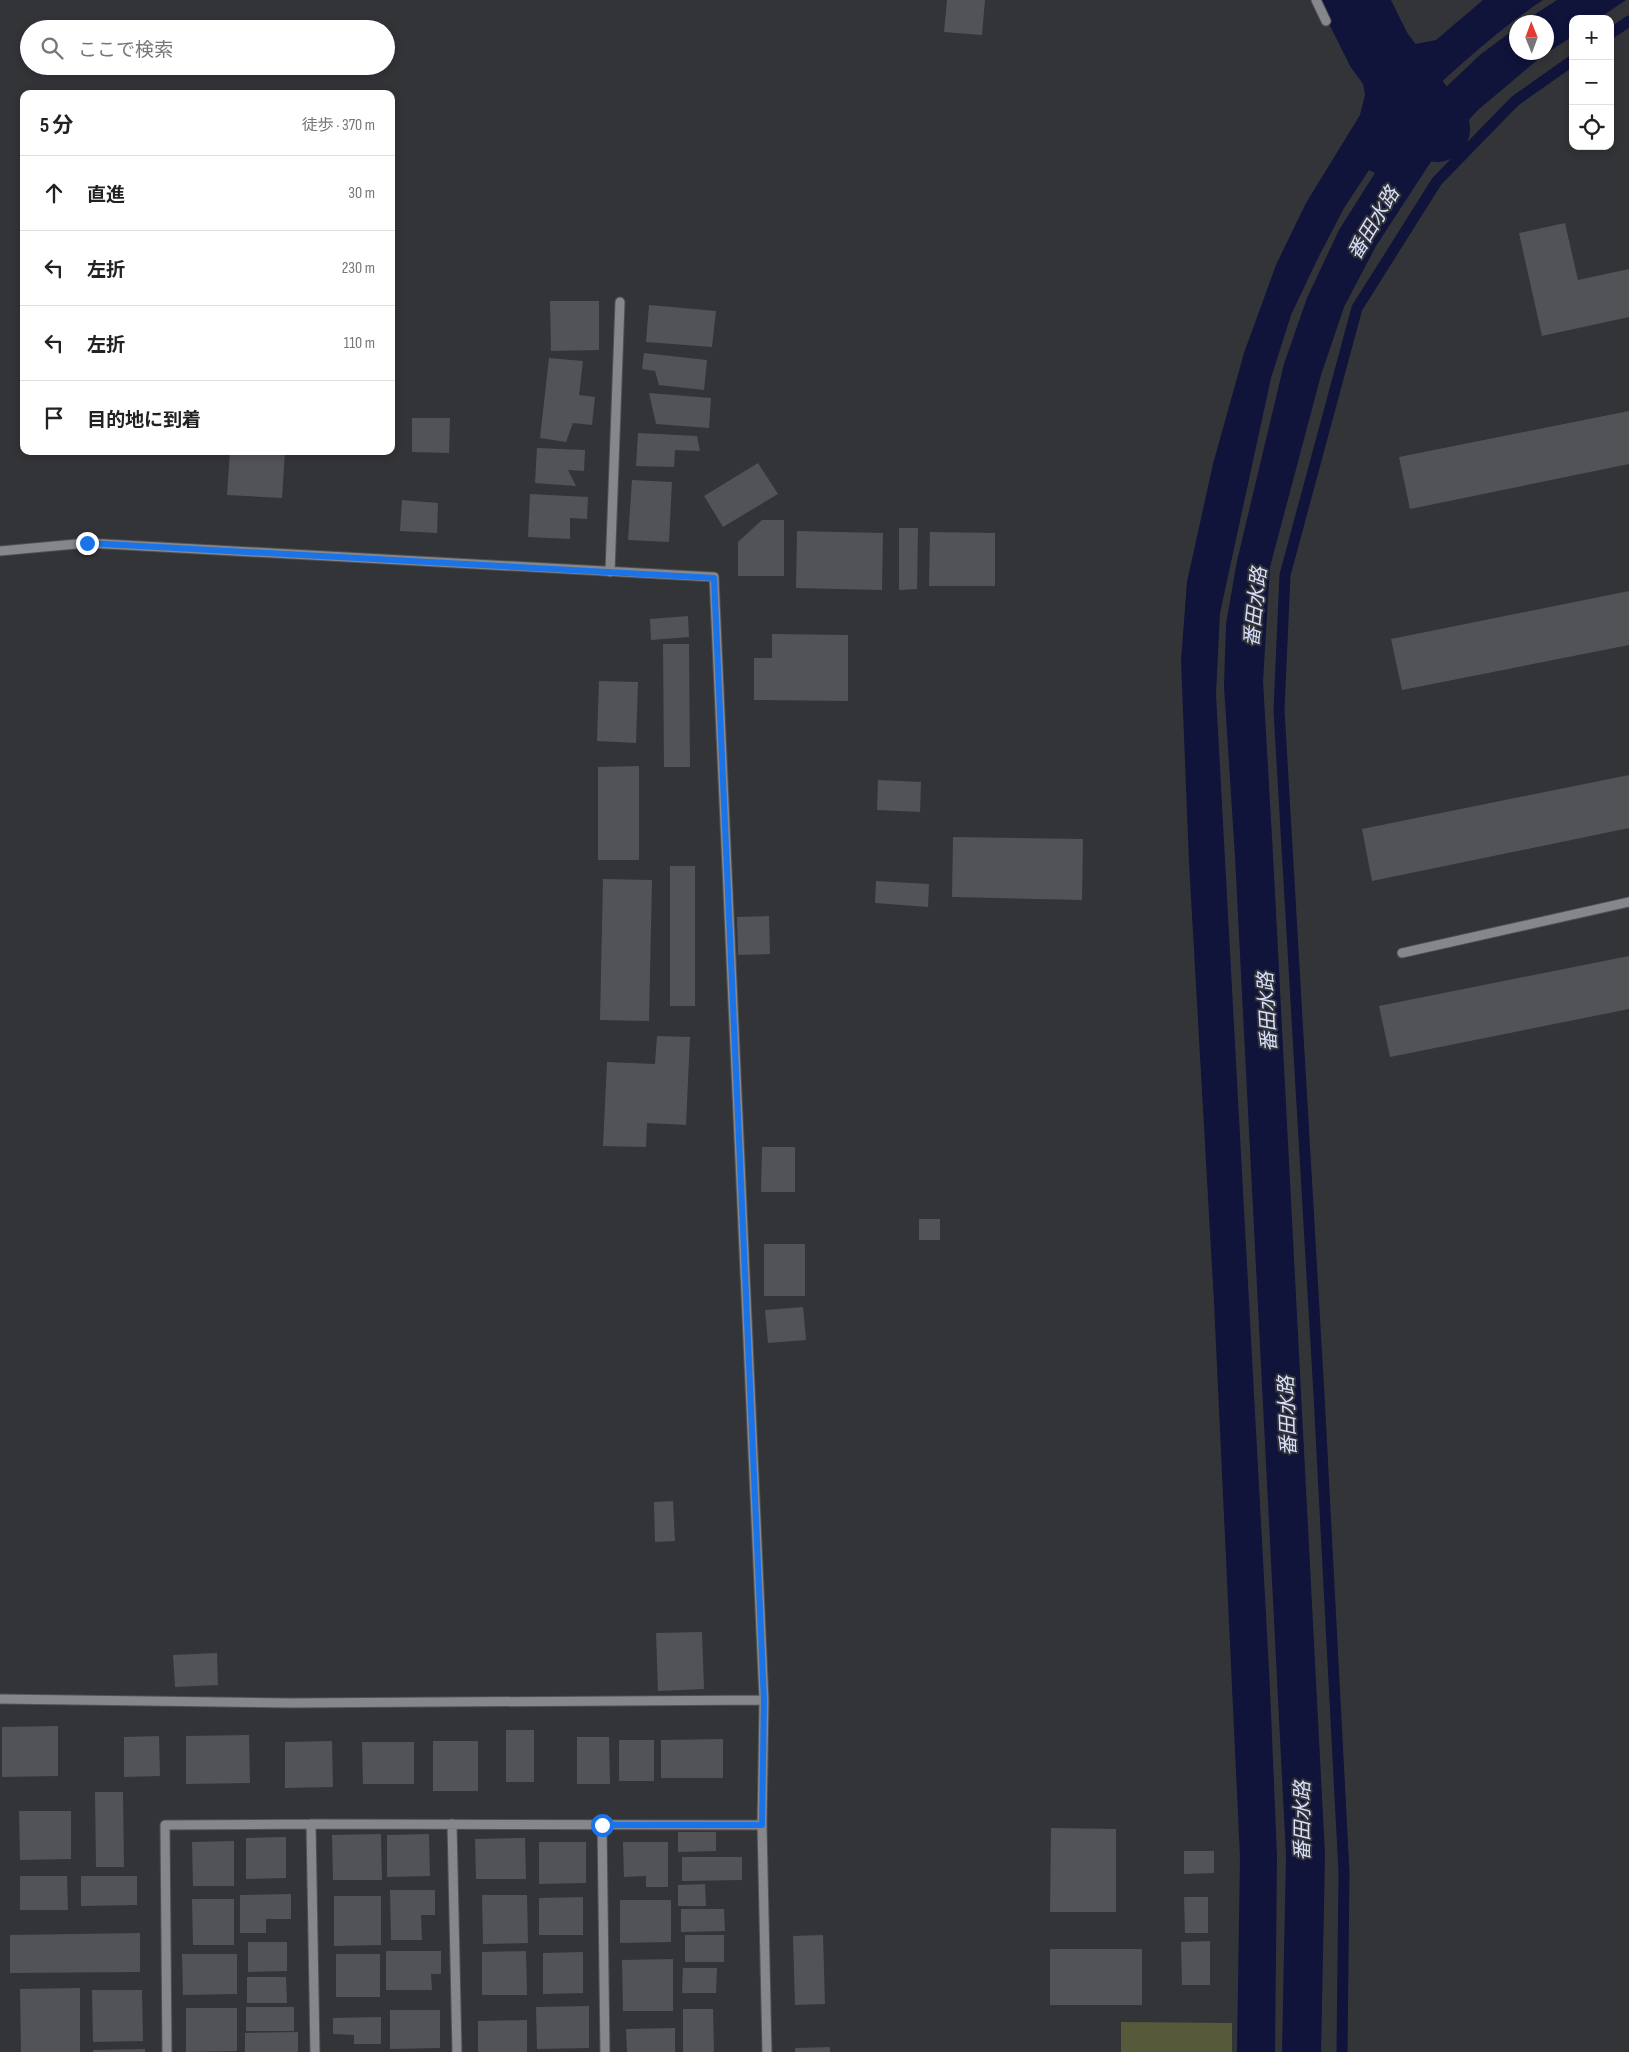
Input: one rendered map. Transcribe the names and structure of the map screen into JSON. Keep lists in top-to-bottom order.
{
  "water": ["番田水路"],
  "north": "top",
  "page": {
    "map_buttons": ["+", "−"],
    "search": "ここで検索",
    "heading": ["5 分", "徒歩 · 370 m"],
    "list": [
      ["直進", "30 m"],
      ["左折", "230 m"],
      ["左折", "110 m"],
      "目的地に到着"
    ]
  }
}
